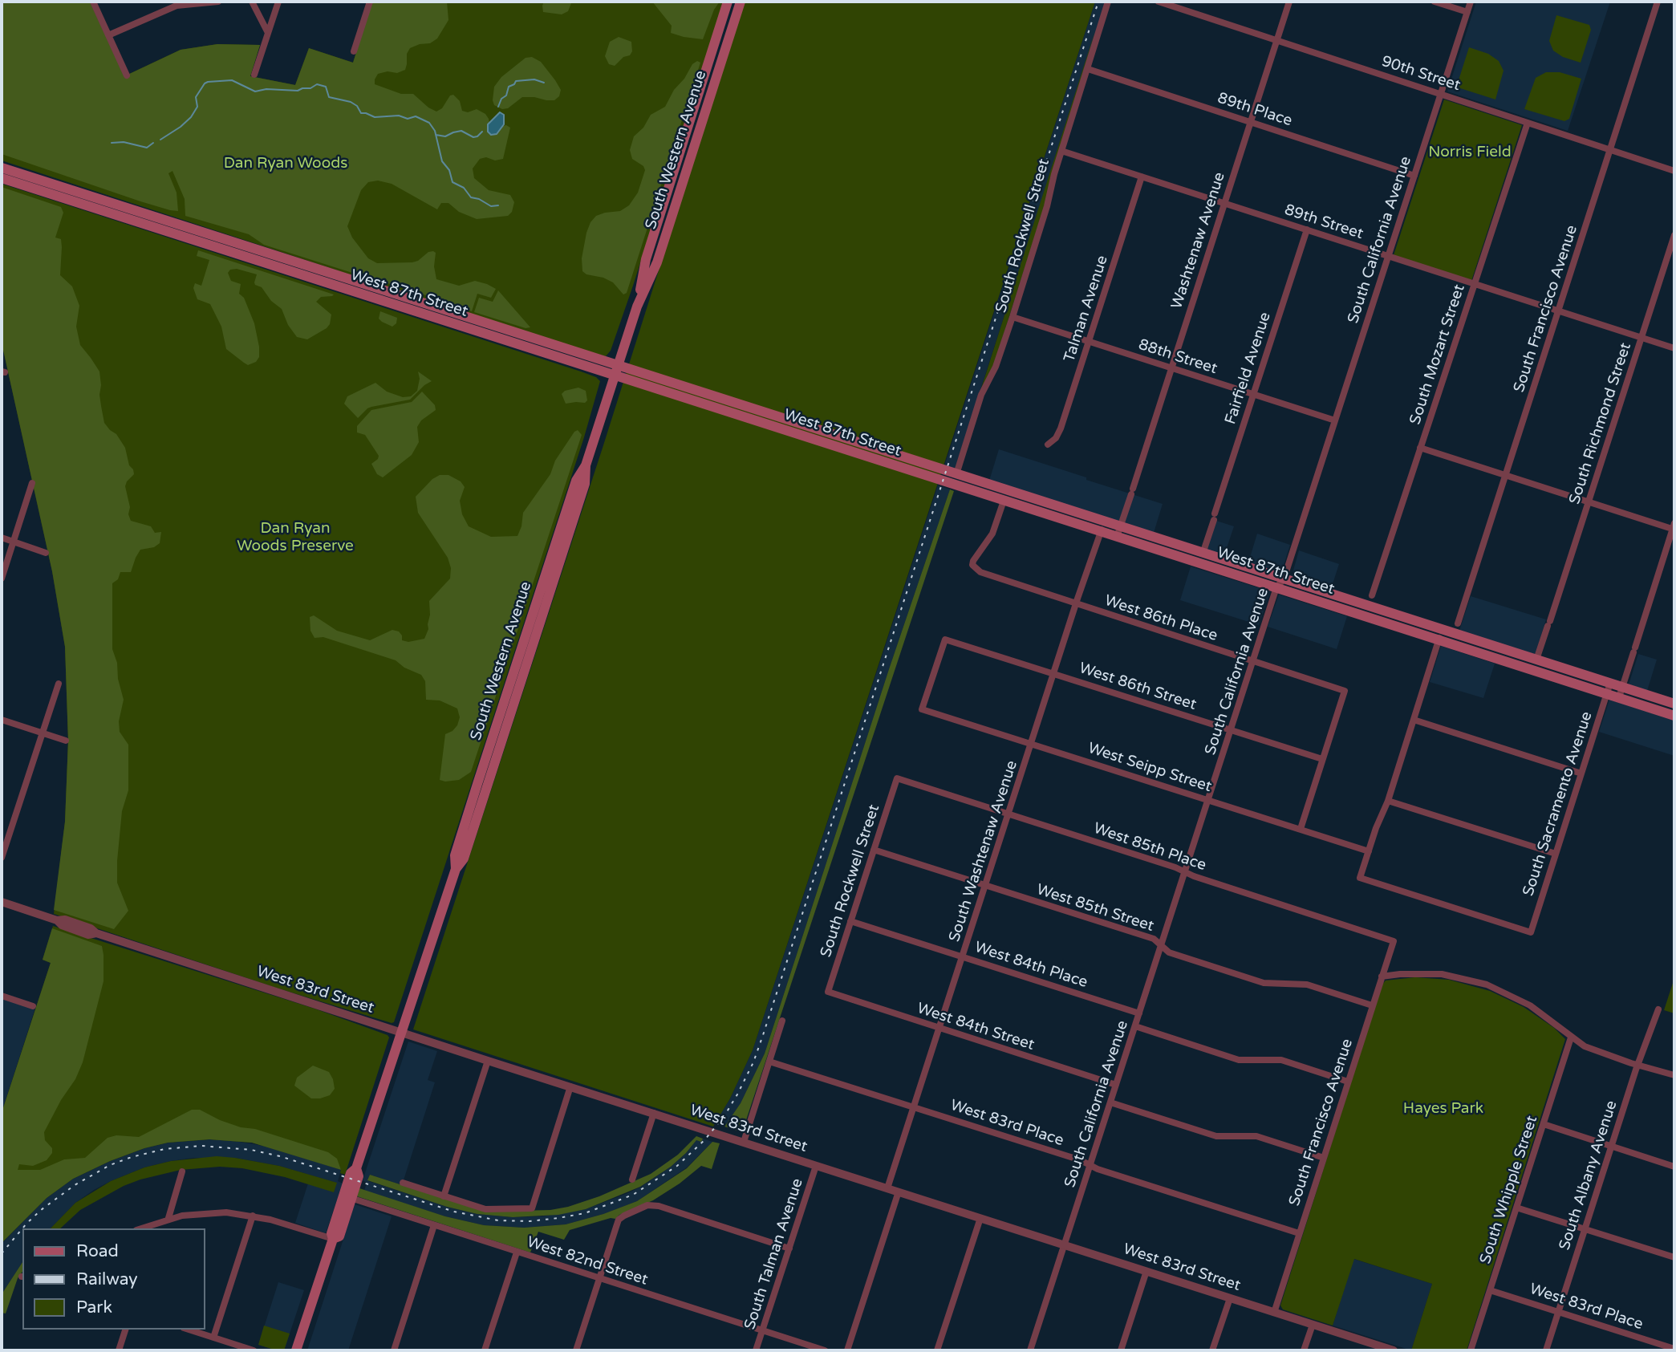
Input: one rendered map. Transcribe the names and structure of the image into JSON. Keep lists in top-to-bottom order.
{
  "streets": {
    "main road": ["South Western Avenue", "West 87th Street"],
    "street": [
      "90th Street",
      "89th Place",
      "89th Street",
      "South Rockwell Street",
      "South California Avenue",
      "Washtenaw Avenue",
      "Talman Avenue",
      "South Francisco Avenue",
      "South Mozart Street",
      "88th Street",
      "Fairfield Avenue",
      "South Richmond Street",
      "West 86th Place",
      "West 86th Street",
      "West Seipp Street",
      "South Sacramento Avenue",
      "West 85th Place",
      "South Washtenaw Avenue",
      "West 85th Street",
      "West 84th Place",
      "West 83rd Street",
      "West 84th Street",
      "West 83rd Place",
      "South Albany Avenue",
      "South Whipple Street",
      "South Talman Avenue",
      "West 82nd Street"
    ]
  },
  "crossings": [
    ["90th Street", "South California Avenue"],
    ["90th Street", "Washtenaw Avenue"],
    ["90th Street", "South Francisco Avenue"],
    ["90th Street", "South Mozart Street"],
    ["89th Place", "South Rockwell Street"],
    ["89th Place", "South California Avenue"],
    ["89th Place", "Washtenaw Avenue"],
    ["South Western Avenue", "West 87th Street"],
    ["South Western Avenue", "West 83rd Street"],
    ["South Western Avenue", "West 82nd Street"],
    ["89th Street", "South Rockwell Street"],
    ["89th Street", "South California Avenue"],
    ["89th Street", "Washtenaw Avenue"],
    ["89th Street", "Talman Avenue"],
    ["89th Street", "South Francisco Avenue"],
    ["89th Street", "South Mozart Street"],
    ["89th Street", "Fairfield Avenue"],
    ["89th Street", "South Richmond Street"],
    ["South Rockwell Street", "West 87th Street"],
    ["South Rockwell Street", "88th Street"],
    ["South Rockwell Street", "West 85th Place"],
    ["South Rockwell Street", "West 85th Street"],
    ["South Rockwell Street", "West 84th Place"],
    ["South Rockwell Street", "West 84th Street"],
    ["South California Avenue", "West 87th Street"],
    ["South California Avenue", "88th Street"],
    ["South California Avenue", "West 86th Place"],
    ["South California Avenue", "West 86th Street"],
    ["South California Avenue", "West Seipp Street"],
    ["South California Avenue", "West 85th Place"],
    ["South California Avenue", "West 85th Street"],
    ["South California Avenue", "West 84th Place"],
    ["South California Avenue", "West 83rd Street"],
    ["South California Avenue", "West 84th Street"],
    ["South California Avenue", "West 83rd Place"],
    ["Washtenaw Avenue", "West 87th Street"],
    ["Washtenaw Avenue", "88th Street"],
    ["West 87th Street", "Fairfield Avenue"],
    ["West 87th Street", "South Richmond Street"],
    ["West 87th Street", "West 86th Place"],
    ["West 87th Street", "South Sacramento Avenue"],
    ["West 87th Street", "South Washtenaw Avenue"],
    ["Talman Avenue", "88th Street"],
    ["South Francisco Avenue", "West 85th Place"],
    ["South Francisco Avenue", "West 85th Street"],
    ["South Francisco Avenue", "West 83rd Street"],
    ["South Francisco Avenue", "West 83rd Place"],
    ["88th Street", "Fairfield Avenue"],
    ["West 86th Place", "West 86th Street"],
    ["West 86th Place", "South Washtenaw Avenue"],
    ["West 86th Street", "West Seipp Street"],
    ["West 86th Street", "South Washtenaw Avenue"],
    ["West Seipp Street", "South Sacramento Avenue"],
    ["West Seipp Street", "South Washtenaw Avenue"],
    ["West 85th Place", "South Washtenaw Avenue"],
    ["South Washtenaw Avenue", "West 85th Street"],
    ["South Washtenaw Avenue", "West 84th Place"],
    ["South Washtenaw Avenue", "West 83rd Street"],
    ["South Washtenaw Avenue", "West 84th Street"],
    ["South Washtenaw Avenue", "West 83rd Place"],
    ["West 83rd Street", "South Talman Avenue"],
    ["West 83rd Place", "South Albany Avenue"],
    ["West 83rd Place", "South Whipple Street"],
    ["South Talman Avenue", "West 82nd Street"]
  ],
  "parks": [
    "Norris Field",
    "Dan Ryan Woods",
    "Dan Ryan Woods Preserve",
    "Hayes Park"
  ],
  "legend": ["Road", "Railway", "Park"]
}
